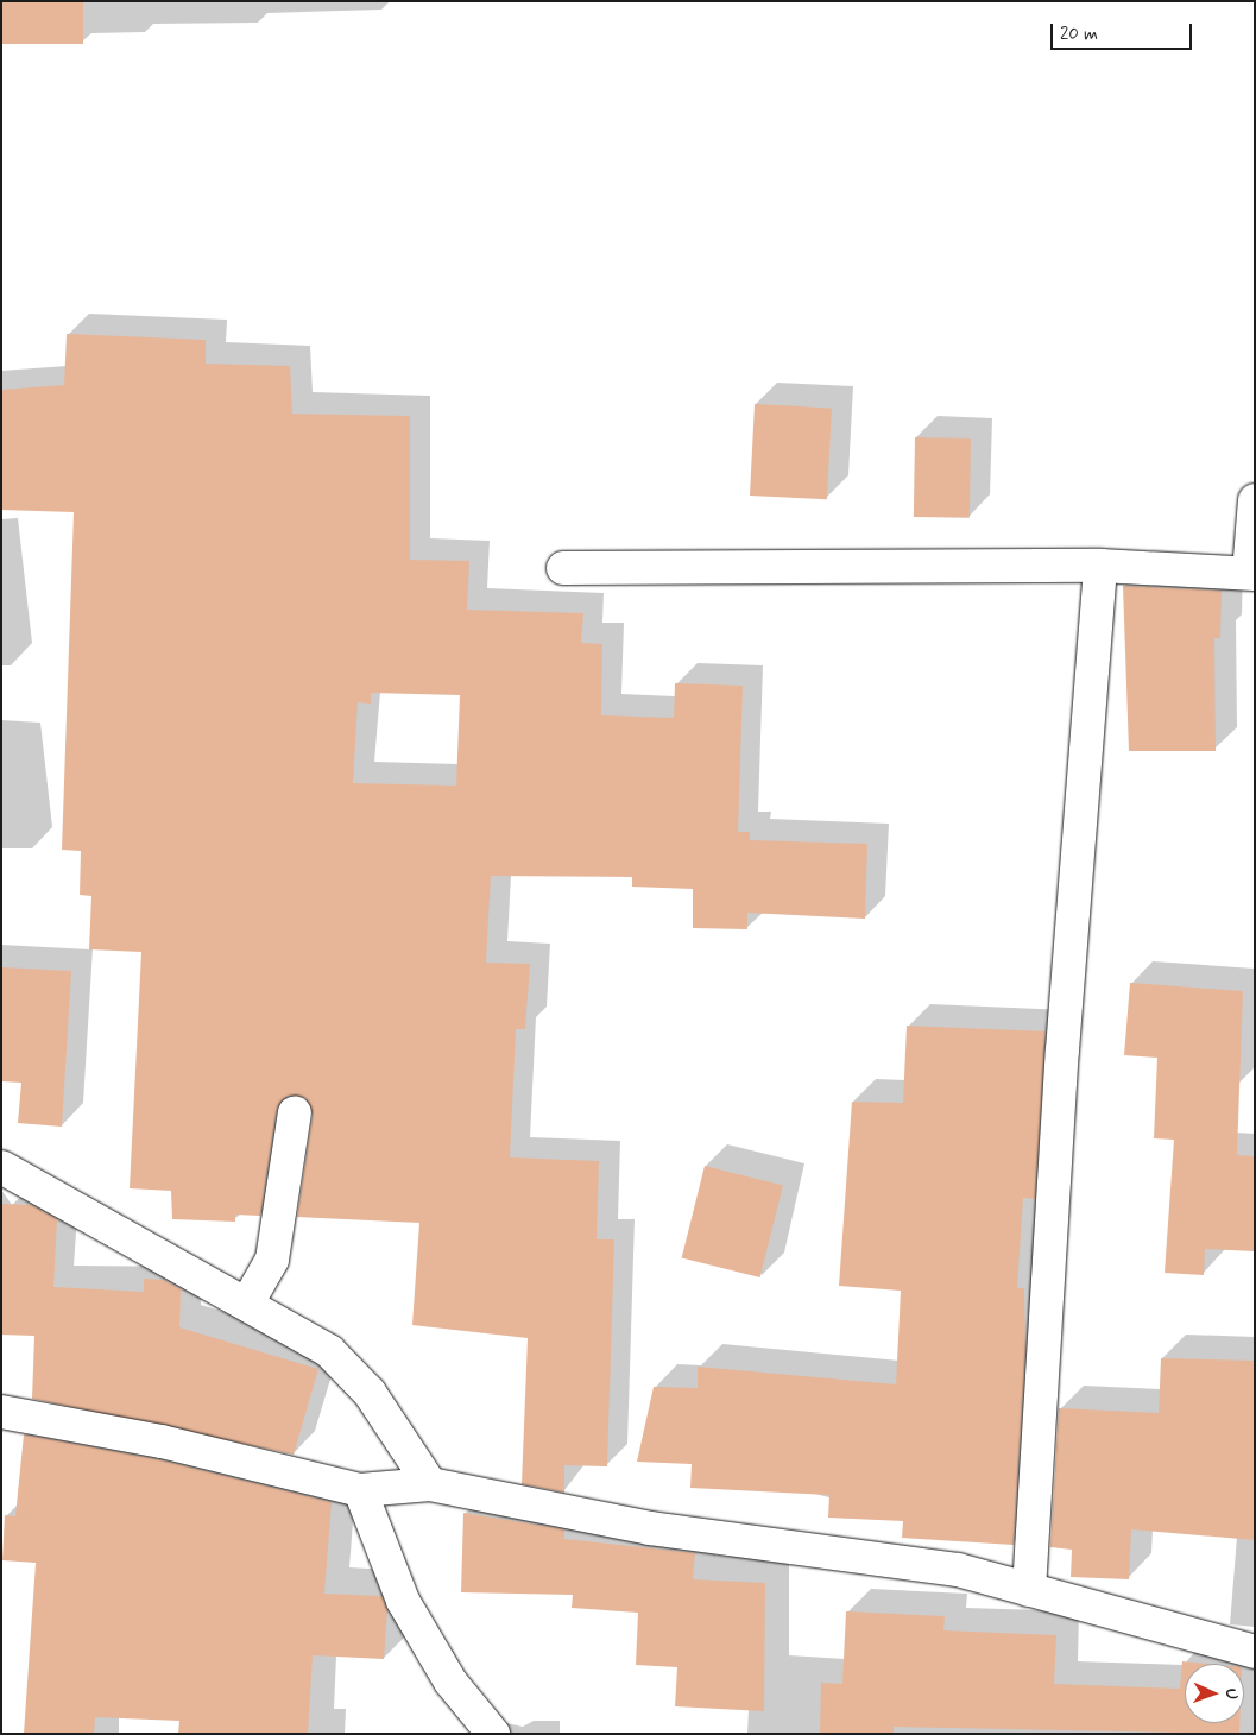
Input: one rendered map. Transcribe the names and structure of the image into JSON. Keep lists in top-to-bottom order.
{
  "scale_bar": "20 m",
  "north": "right"
}
